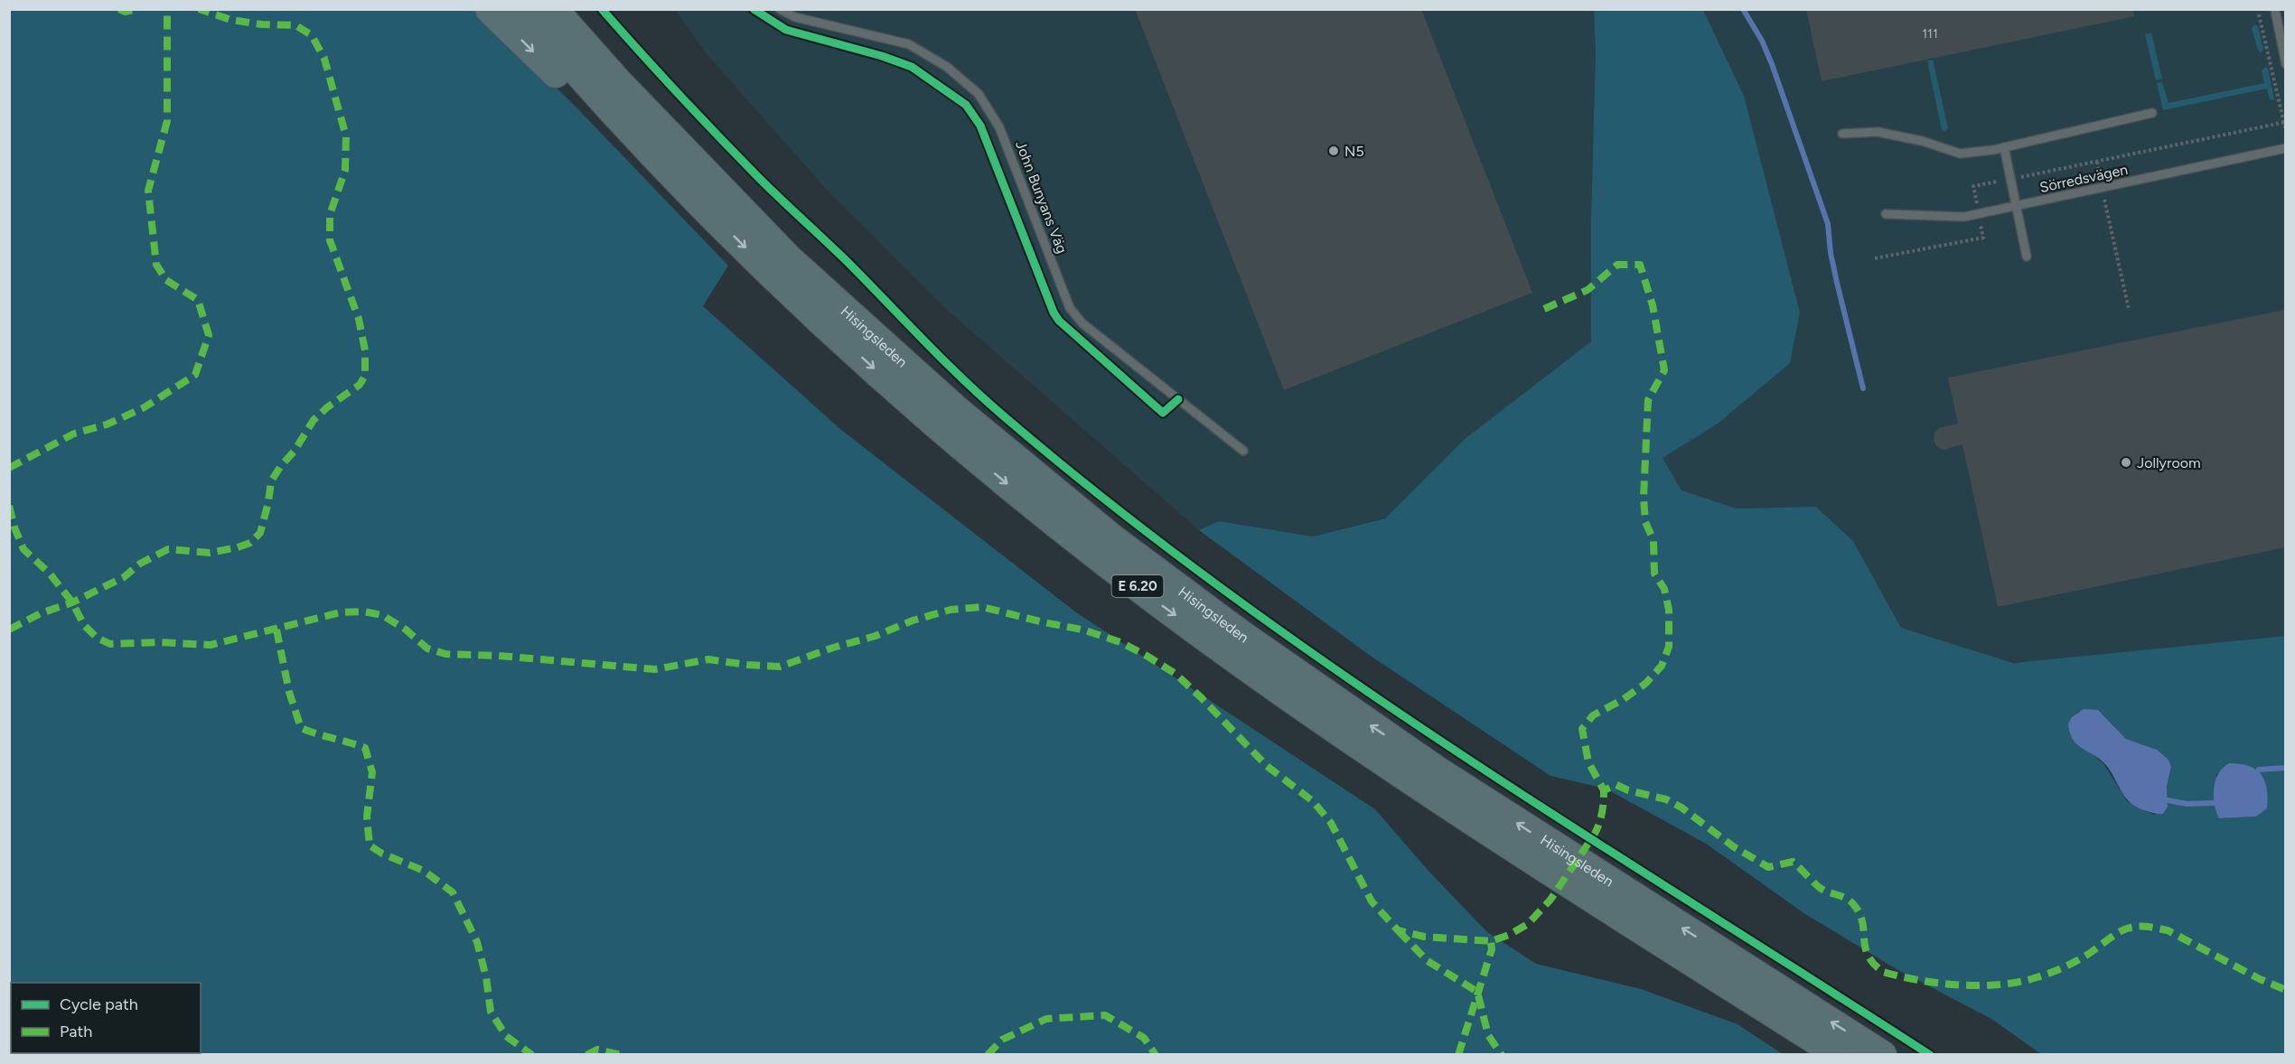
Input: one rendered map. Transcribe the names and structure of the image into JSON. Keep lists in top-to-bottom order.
{
  "streets": {
    "highway": ["Hisingsleden", "E 6.20"],
    "lane": ["Sörredsvägen", "John Bunyans Väg"]
  },
  "places": ["N5", "Jollyroom"],
  "house_numbers": ["111"],
  "legend": ["Cycle path", "Path"]
}
